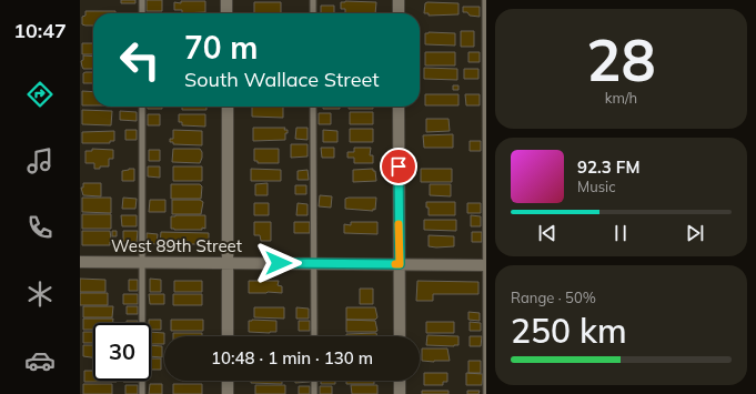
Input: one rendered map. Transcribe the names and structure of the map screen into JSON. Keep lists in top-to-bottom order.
{
  "streets": {
    "street": ["West 89th Street"]
  },
  "page": {
    "tabs": "10:47",
    "tile": [
      ["28", "km/h"],
      ["Range · 50%", "250 km"]
    ],
    "turn": ["70 m", "South Wallace Street"],
    "song": ["92.3 FM", "Music"],
    "limit": "30",
    "trip": "10:48 · 1 min · 130 m"
  }
}
